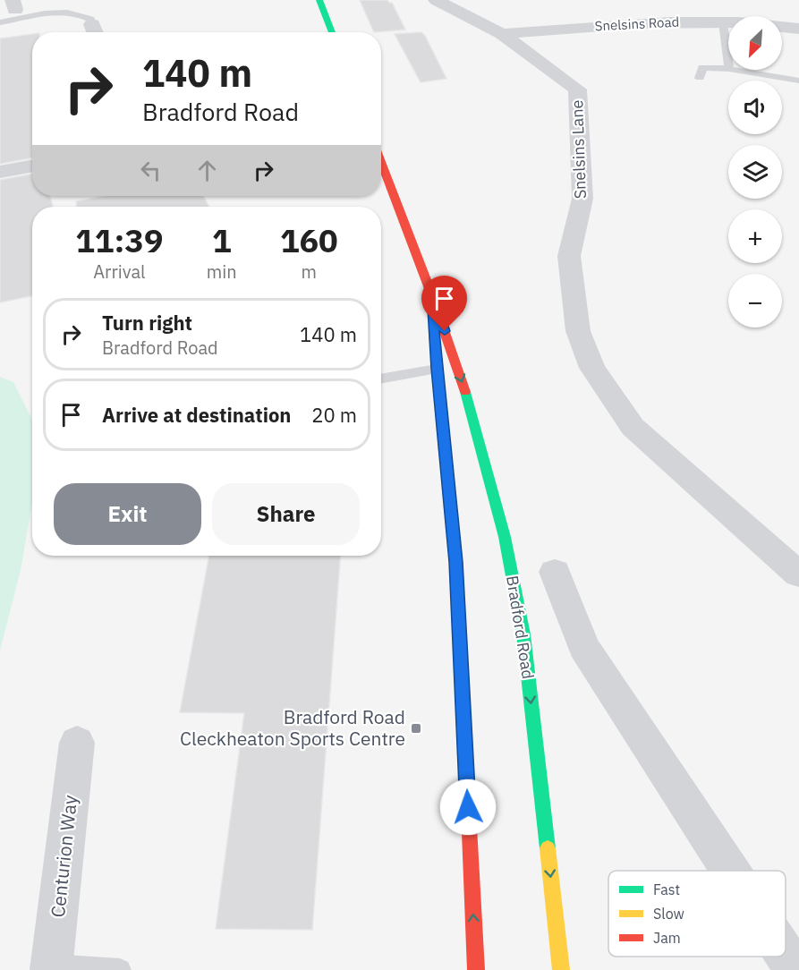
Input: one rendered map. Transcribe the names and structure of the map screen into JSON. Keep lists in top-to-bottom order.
{
  "streets": {
    "main road": ["Bradford Road"],
    "street": ["Snelsins Road", "Snelsins Lane", "Centurion Way"]
  },
  "crossings": [
    ["Snelsins Road", "Snelsins Lane"]
  ],
  "places": {
    "transit": ["Bradford Road Cleckheaton Sports Centre"]
  },
  "legend": ["Fast", "Slow", "Jam"],
  "north": "bottom left",
  "page": {
    "map_buttons": ["+", "−"],
    "turn": ["140 m", "Bradford Road"],
    "eta": [
      "11:39",
      "Arrival",
      "1",
      "min",
      "160",
      "m"
    ],
    "list": [
      {
        "name": "Turn right",
        "note": "Bradford Road",
        "value": "140 m"
      },
      {
        "name": "Arrive at destination",
        "value": "20 m"
      }
    ],
    "buttons": ["Exit", "Share"]
  }
}
